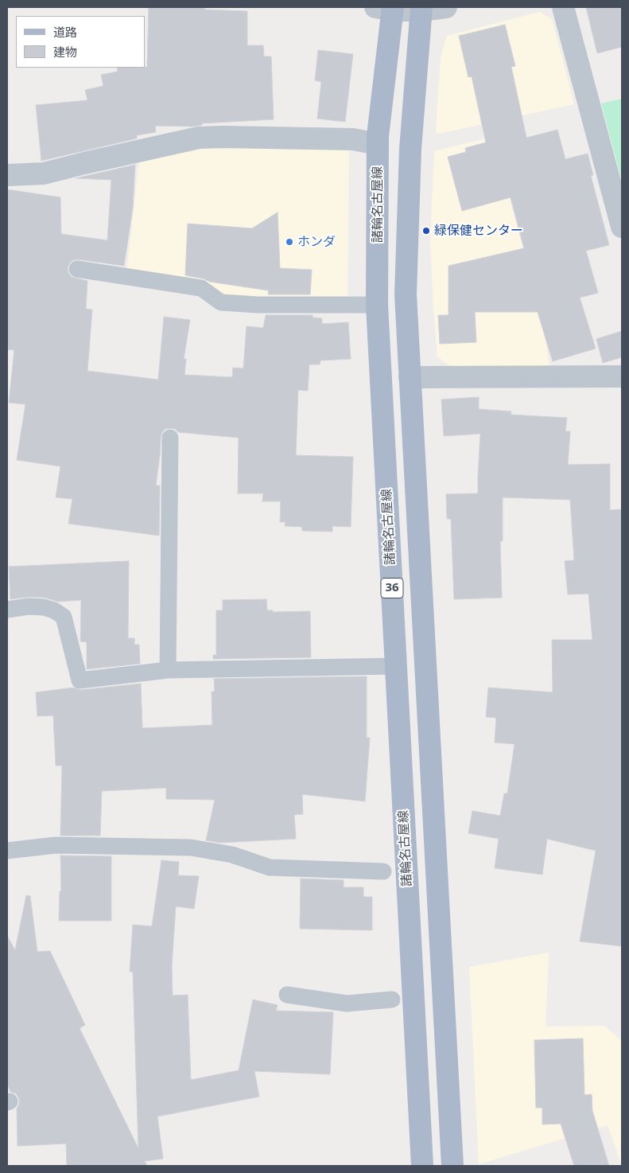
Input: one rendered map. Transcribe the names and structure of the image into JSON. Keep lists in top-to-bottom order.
{
  "streets": {
    "main road": ["諸輪名古屋線", "36"]
  },
  "places": ["緑保健センター", "ホンダ"],
  "legend": ["道路", "建物"]
}
